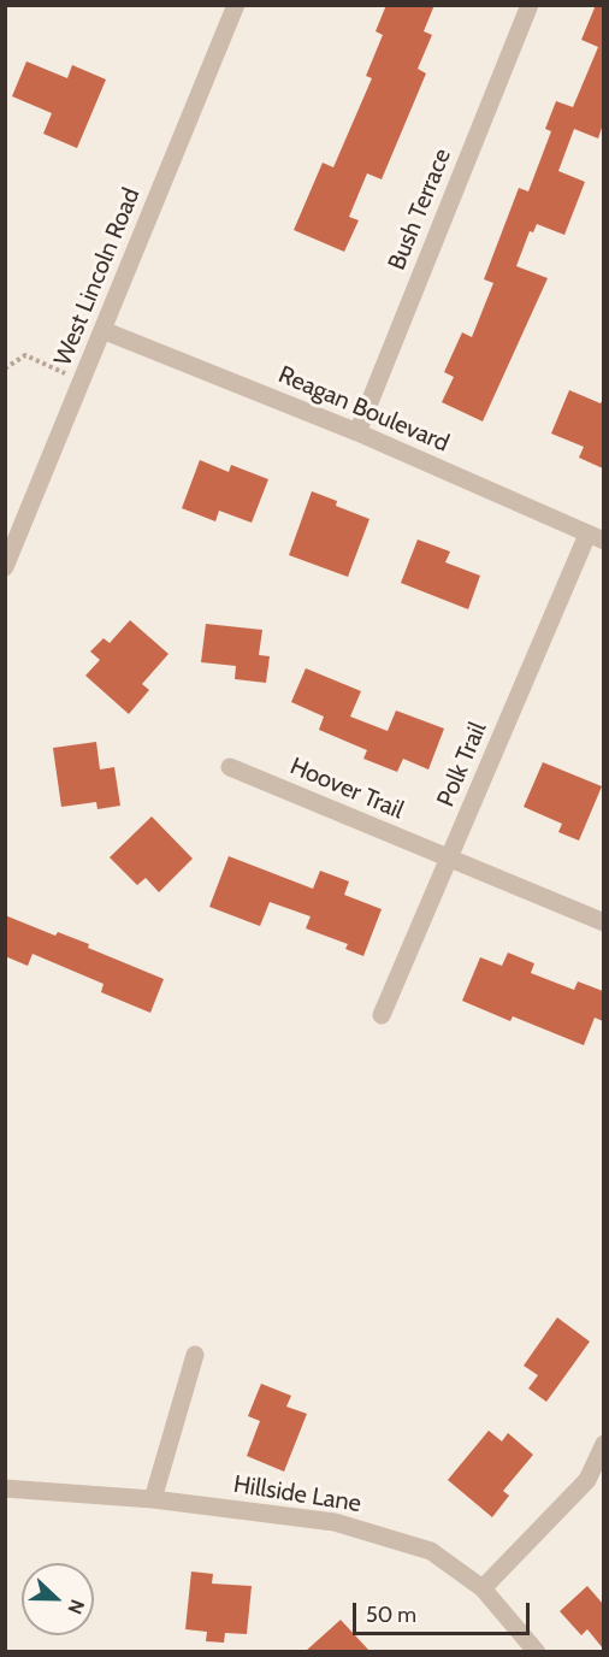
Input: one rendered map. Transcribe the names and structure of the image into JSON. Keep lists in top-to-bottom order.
{
  "streets": {
    "street": [
      "Bush Terrace",
      "West Lincoln Road",
      "Reagan Boulevard",
      "Polk Trail",
      "Hoover Trail",
      "Hillside Lane"
    ]
  },
  "crossings": [
    ["Bush Terrace", "Reagan Boulevard"],
    ["West Lincoln Road", "Reagan Boulevard"],
    ["Reagan Boulevard", "Polk Trail"],
    ["Polk Trail", "Hoover Trail"]
  ],
  "scale_bar": "50 m",
  "north": "right"
}
